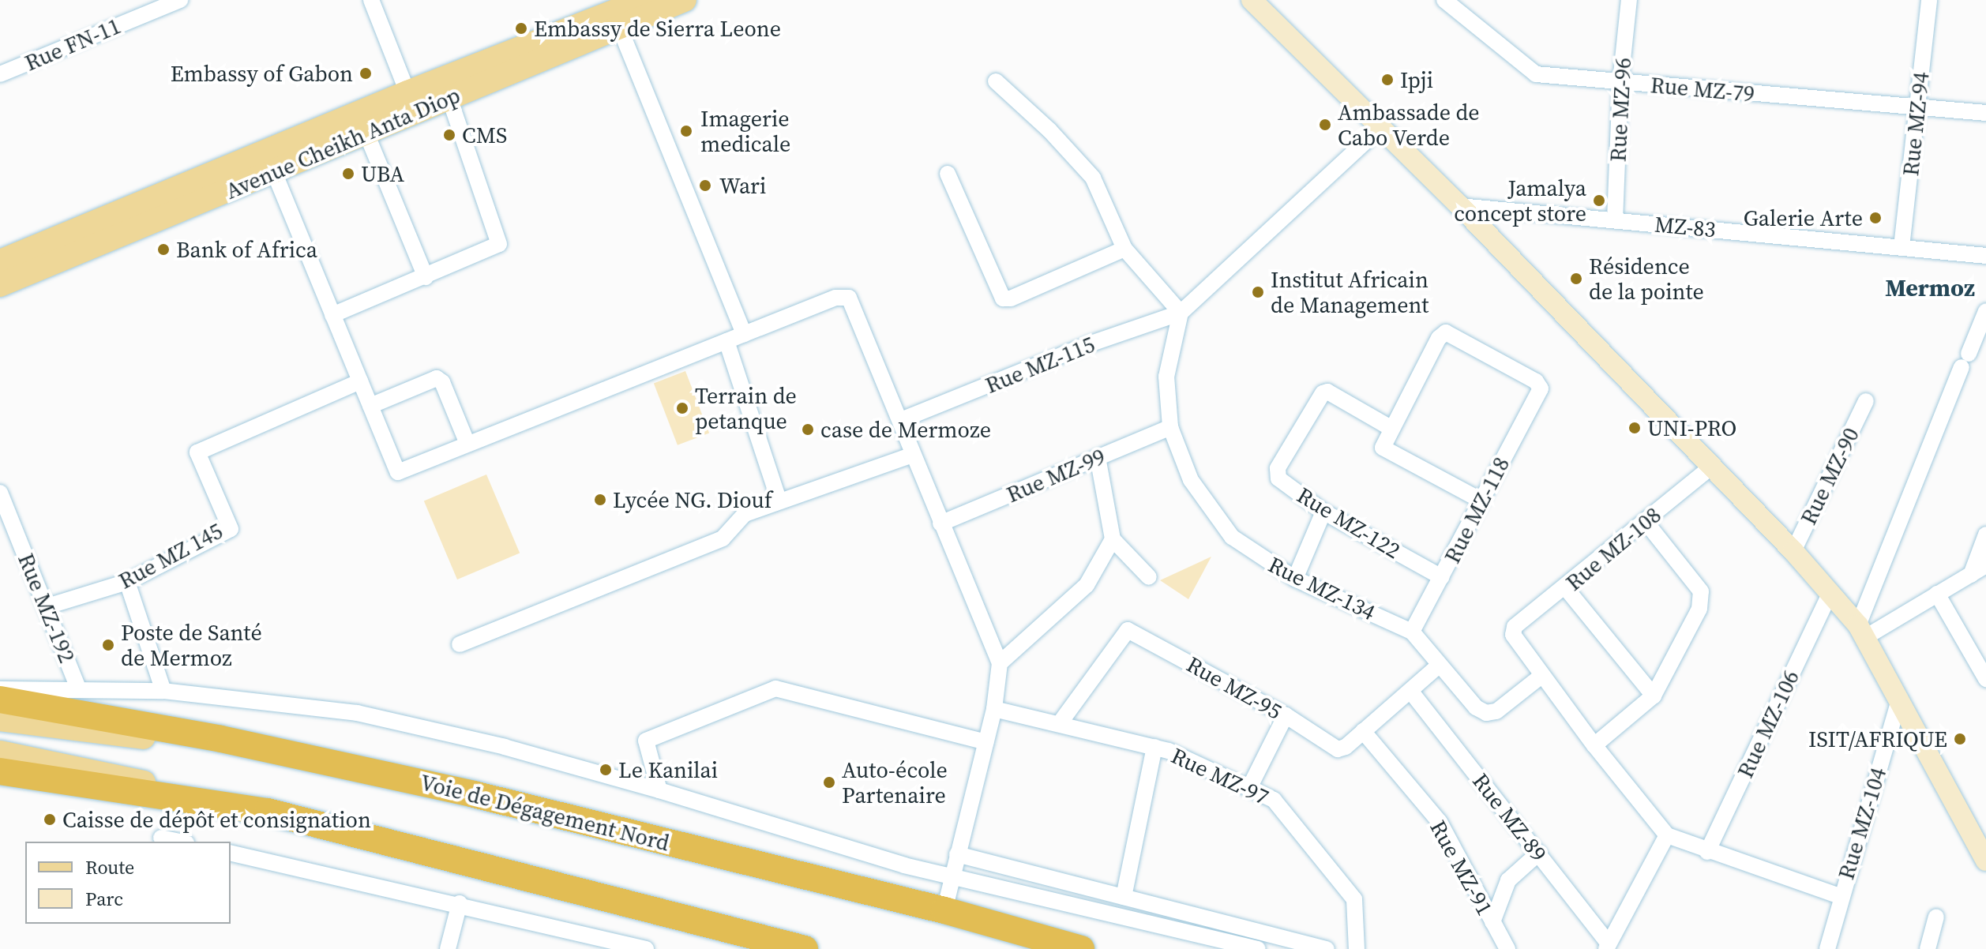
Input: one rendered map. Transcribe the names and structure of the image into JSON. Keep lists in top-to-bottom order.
{
  "streets": {
    "highway": ["Voie de Dégagement Nord"],
    "main road": ["Avenue Cheikh Anta Diop"],
    "street": [
      "Rue FN-11",
      "Rue MZ-79",
      "Rue MZ-96",
      "Rue MZ-94",
      "MZ-83",
      "Rue MZ-115",
      "Rue MZ-99",
      "Rue MZ-90",
      "Rue MZ-118",
      "Rue MZ-122",
      "Rue MZ-108",
      "Rue MZ 145",
      "Rue MZ-134",
      "Rue MZ-192",
      "Rue MZ-95",
      "Rue MZ-106",
      "Rue MZ-97",
      "Rue MZ-89",
      "Rue MZ-104",
      "Rue MZ-91"
    ]
  },
  "crossings": [
    ["Rue MZ-79", "Rue MZ-96"],
    ["Rue MZ-79", "Rue MZ-94"],
    ["Rue MZ-96", "MZ-83"],
    ["Rue MZ-94", "MZ-83"],
    ["Rue MZ-115", "Rue MZ-134"],
    ["Rue MZ-99", "Rue MZ-134"],
    ["Rue MZ-118", "Rue MZ-122"],
    ["Rue MZ-118", "Rue MZ-134"],
    ["Rue MZ-108", "Rue MZ-134"],
    ["Rue MZ 145", "Rue MZ-192"],
    ["Rue MZ-95", "Rue MZ-97"],
    ["Rue MZ-95", "Rue MZ-91"]
  ],
  "districts": ["Mermoz"],
  "places": [
    "Embassy de Sierra Leone",
    "Embassy of Gabon",
    "Ipji",
    "Ambassade de Cabo Verde",
    "Imagerie medicale",
    "CMS",
    "UBA",
    "Wari",
    "Jamalya concept store",
    "Galerie Arte",
    "Bank of Africa",
    "Résidence de la pointe",
    "Institut Africain de Management",
    "Terrain de petanque",
    "UNI-PRO",
    "case de Mermoze",
    "Lycée NG. Diouf",
    "Poste de Santé de Mermoz",
    "ISIT/AFRIQUE",
    "Le Kanilai",
    "Auto-école Partenaire",
    "Caisse de dépôt et consignation"
  ],
  "legend": ["Route", "Parc"]
}
